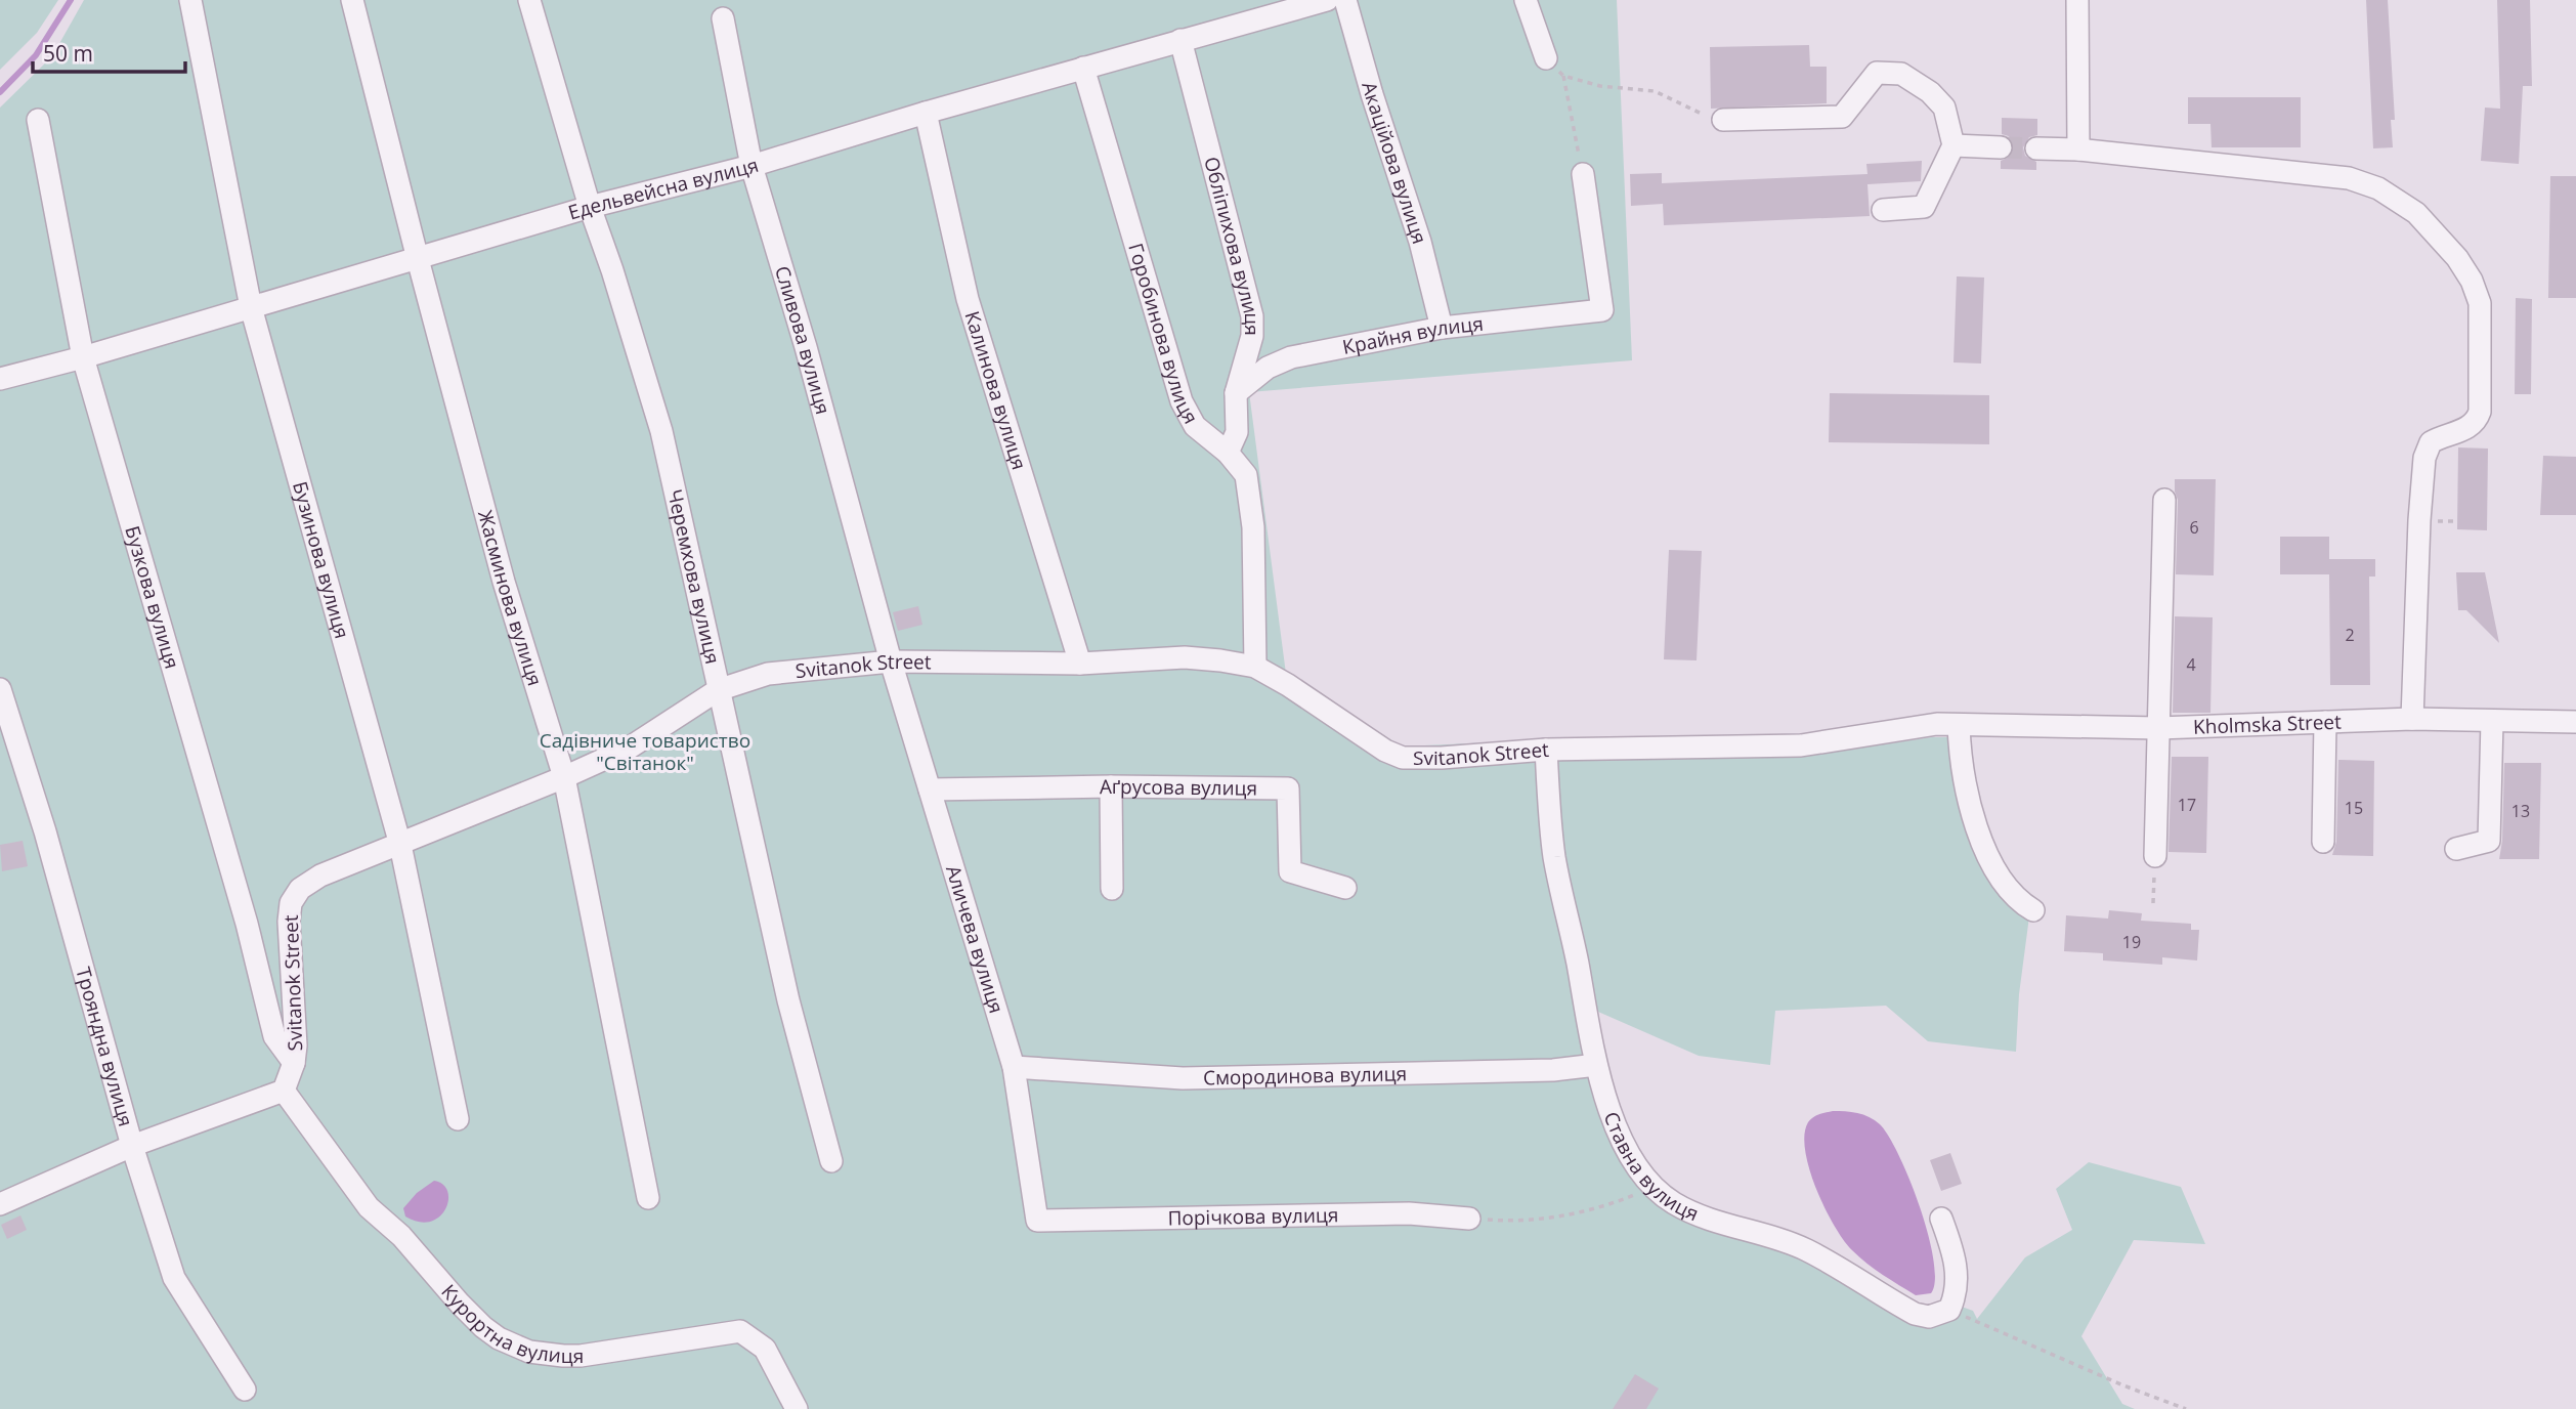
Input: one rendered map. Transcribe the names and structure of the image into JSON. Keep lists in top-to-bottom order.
{
  "streets": {
    "street": [
      "Акаційова вулиця",
      "Едельвейсна вулиця",
      "Обліпихова вулиця",
      "Горобинова вулиця",
      "Крайня вулиця",
      "Сливова вулиця",
      "Калинова вулиця",
      "Бузинова вулиця",
      "Черемхова вулиця",
      "Бузкова вулиця",
      "Жасминова вулиця",
      "Svitanok Street",
      "Kholmska Street",
      "Аґрусова вулиця",
      "Аличева вулиця",
      "Трояндна вулиця",
      "Смородинова вулиця",
      "Ставна вулиця",
      "Порічкова вулиця",
      "Курортна вулиця"
    ]
  },
  "crossings": [
    ["Акаційова вулиця", "Крайня вулиця"],
    ["Едельвейсна вулиця", "Обліпихова вулиця"],
    ["Едельвейсна вулиця", "Горобинова вулиця"],
    ["Едельвейсна вулиця", "Сливова вулиця"],
    ["Едельвейсна вулиця", "Калинова вулиця"],
    ["Едельвейсна вулиця", "Бузинова вулиця"],
    ["Едельвейсна вулиця", "Черемхова вулиця"],
    ["Едельвейсна вулиця", "Бузкова вулиця"],
    ["Едельвейсна вулиця", "Жасминова вулиця"],
    ["Обліпихова вулиця", "Горобинова вулиця"],
    ["Обліпихова вулиця", "Крайня вулиця"],
    ["Горобинова вулиця", "Svitanok Street"],
    ["Сливова вулиця", "Svitanok Street"],
    ["Сливова вулиця", "Аличева вулиця"],
    ["Калинова вулиця", "Svitanok Street"],
    ["Бузинова вулиця", "Svitanok Street"],
    ["Черемхова вулиця", "Svitanok Street"],
    ["Бузкова вулиця", "Svitanok Street"],
    ["Жасминова вулиця", "Svitanok Street"],
    ["Svitanok Street", "Kholmska Street"],
    ["Svitanok Street", "Аличева вулиця"],
    ["Svitanok Street", "Ставна вулиця"],
    ["Svitanok Street", "Курортна вулиця"],
    ["Аґрусова вулиця", "Аличева вулиця"],
    ["Аличева вулиця", "Смородинова вулиця"],
    ["Аличева вулиця", "Порічкова вулиця"],
    ["Смородинова вулиця", "Ставна вулиця"]
  ],
  "parks": ["Садівниче товариство \"Світанок\""],
  "house_numbers": [
    "6",
    "2",
    "4",
    "17",
    "15",
    "13",
    "19"
  ],
  "scale_bar": "50 m"
}
